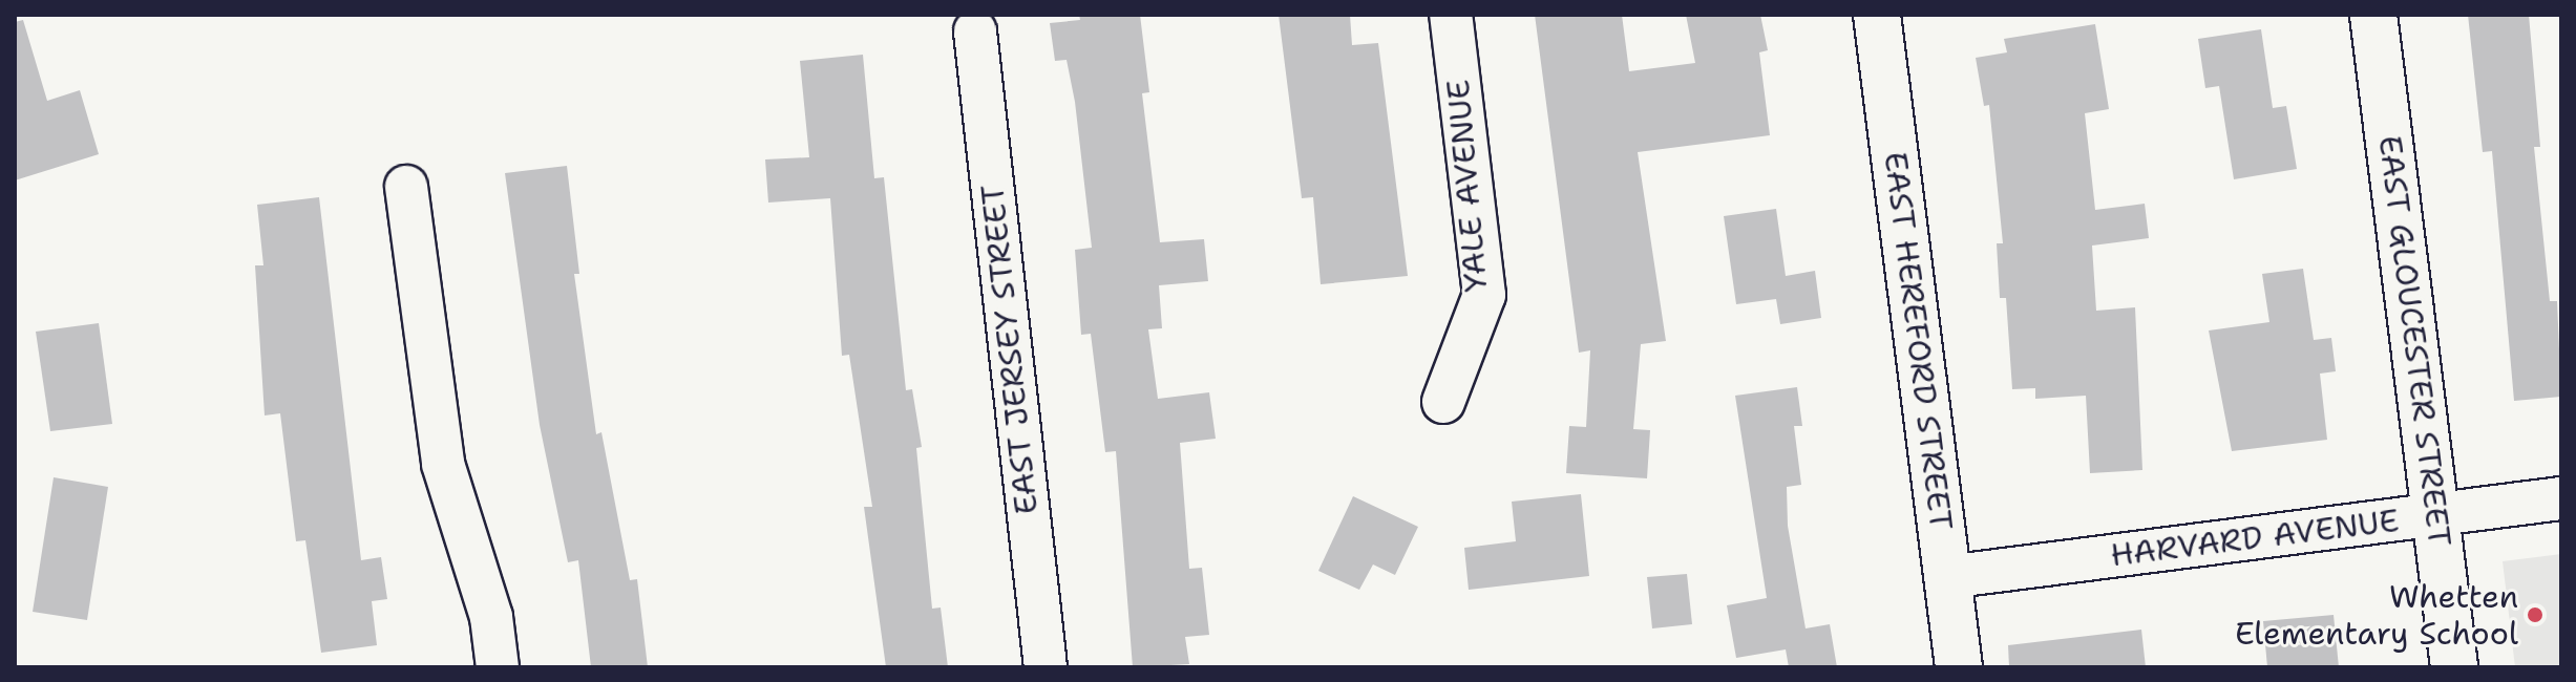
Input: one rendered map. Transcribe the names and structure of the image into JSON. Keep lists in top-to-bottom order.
{
  "streets": {
    "street": [
      "YALE AVENUE",
      "EAST HEREFORD STREET",
      "EAST GLOUCESTER STREET",
      "EAST JERSEY STREET",
      "HARVARD AVENUE"
    ]
  },
  "crossings": [
    ["EAST HEREFORD STREET", "HARVARD AVENUE"],
    ["EAST GLOUCESTER STREET", "HARVARD AVENUE"]
  ],
  "places": ["Whetten Elementary School"]
}
